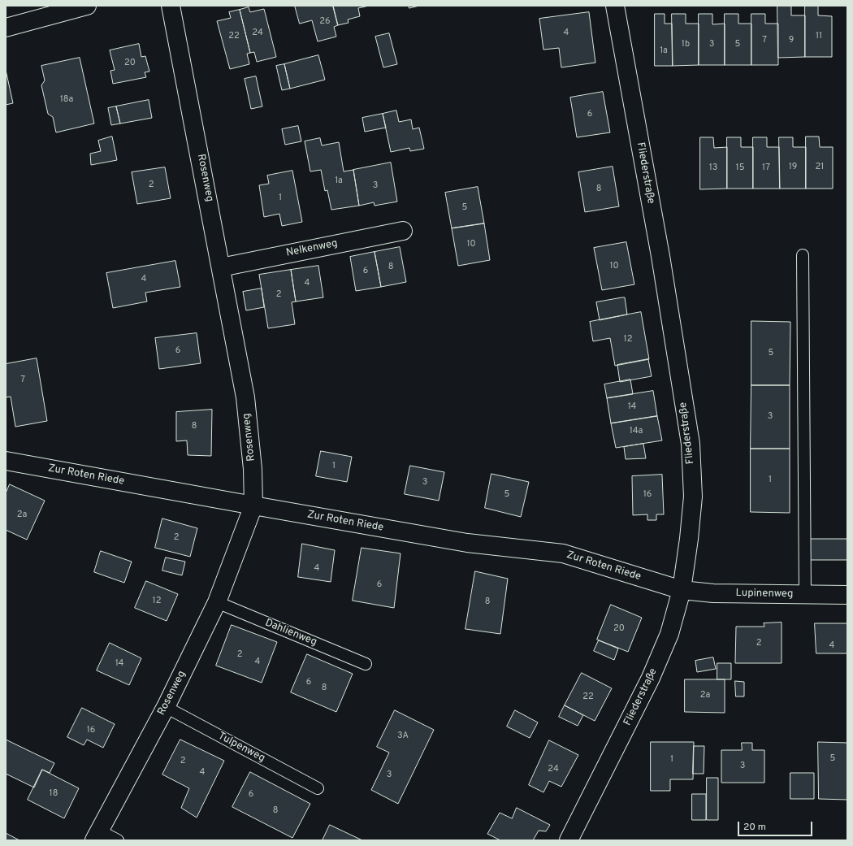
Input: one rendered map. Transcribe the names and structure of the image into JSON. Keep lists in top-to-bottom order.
{
  "streets": {
    "street": [
      "Fliederstraße",
      "Rosenweg",
      "Nelkenweg",
      "Zur Roten Riede",
      "Lupinenweg"
    ],
    "lane": ["Dahlienweg", "Tulpenweg"]
  },
  "crossings": [
    ["Fliederstraße", "Zur Roten Riede"],
    ["Fliederstraße", "Lupinenweg"],
    ["Rosenweg", "Nelkenweg"],
    ["Rosenweg", "Zur Roten Riede"],
    ["Rosenweg", "Dahlienweg"],
    ["Rosenweg", "Tulpenweg"],
    ["Zur Roten Riede", "Lupinenweg"]
  ],
  "house_numbers": [
    "26",
    "24",
    "4",
    "22",
    "11",
    "7",
    "9",
    "1b",
    "3",
    "5",
    "1a",
    "20",
    "18a",
    "6",
    "19",
    "21",
    "13",
    "15",
    "17",
    "1a",
    "2",
    "3",
    "8",
    "1",
    "5",
    "10",
    "10",
    "8",
    "6",
    "4",
    "4",
    "2",
    "12",
    "6",
    "5",
    "7",
    "14",
    "3",
    "8",
    "14a",
    "1",
    "1",
    "3",
    "5",
    "16",
    "2a",
    "2",
    "4",
    "6",
    "12",
    "8",
    "20",
    "2",
    "4",
    "2",
    "4",
    "14",
    "6",
    "8",
    "2a",
    "22",
    "16",
    "3A",
    "5",
    "1",
    "2",
    "3",
    "24",
    "4",
    "3",
    "18",
    "6",
    "8"
  ],
  "scale_bar": "20 m"
}
